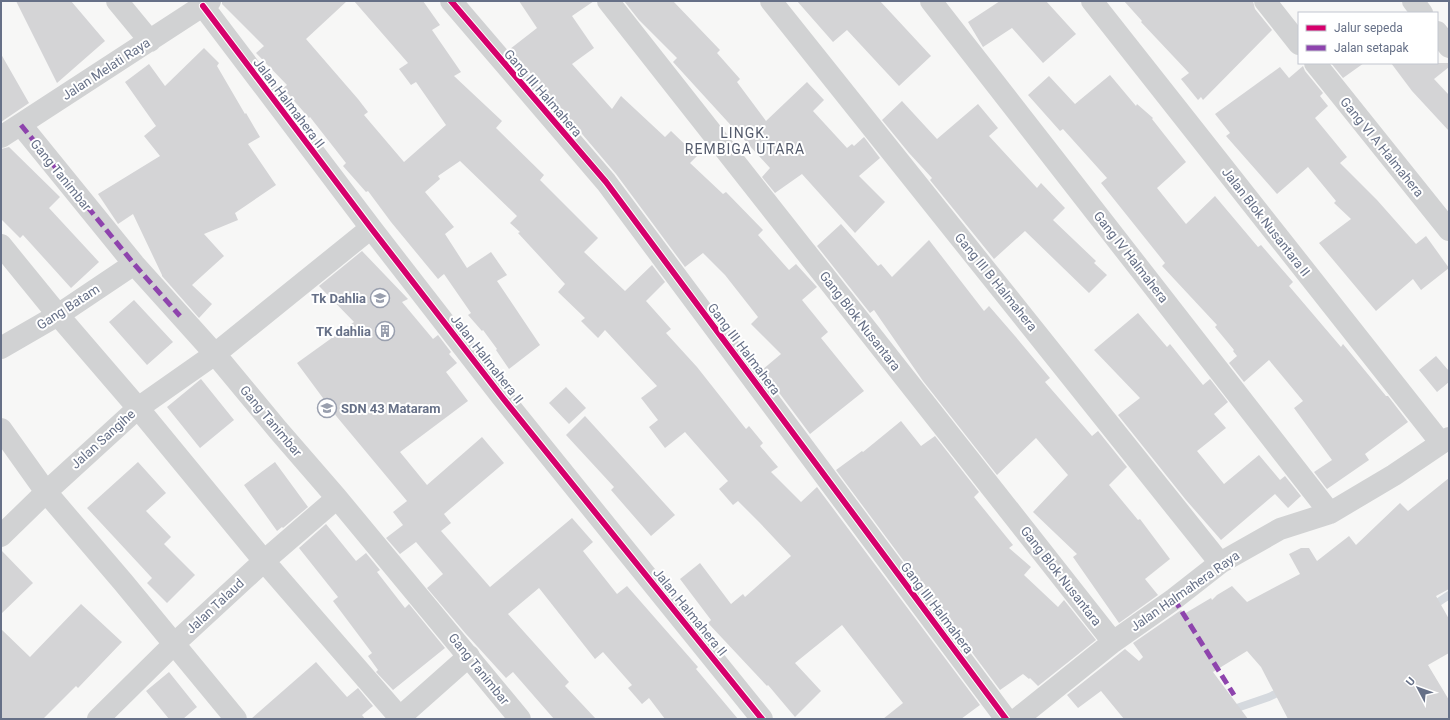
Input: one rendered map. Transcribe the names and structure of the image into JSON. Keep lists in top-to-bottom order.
{
  "streets": {
    "street": [
      "Jalan Melati Raya",
      "Gang III Halmahera",
      "Jalan Halmahera II",
      "Gang VI A Halmahera",
      "Gang Tanimbar",
      "Jalan Blok Nusantara II",
      "Gang IV Halmahera",
      "Gang III B Halmahera",
      "Gang Batam",
      "Gang Blok Nusantara",
      "Jalan Sangihe",
      "Jalan Halmahera Raya",
      "Jalan Talaud"
    ]
  },
  "crossings": [
    ["Jalan Melati Raya", "Jalan Halmahera II"],
    ["Jalan Melati Raya", "Gang Tanimbar"],
    ["Jalan Halmahera II", "Jalan Sangihe"],
    ["Gang Tanimbar", "Gang Batam"],
    ["Gang Tanimbar", "Jalan Sangihe"],
    ["Gang Tanimbar", "Jalan Talaud"],
    ["Jalan Blok Nusantara II", "Jalan Halmahera Raya"],
    ["Gang IV Halmahera", "Jalan Halmahera Raya"],
    ["Gang III B Halmahera", "Jalan Halmahera Raya"],
    ["Gang Blok Nusantara", "Jalan Halmahera Raya"]
  ],
  "districts": ["LINGK. REMBIGA UTARA"],
  "places": {
    "school or university": ["Tk Dahlia", "SDN 43 Mataram"],
    "building": ["TK dahlia"]
  },
  "legend": ["Jalur sepeda", "Jalan setapak"],
  "north": "top left"
}
